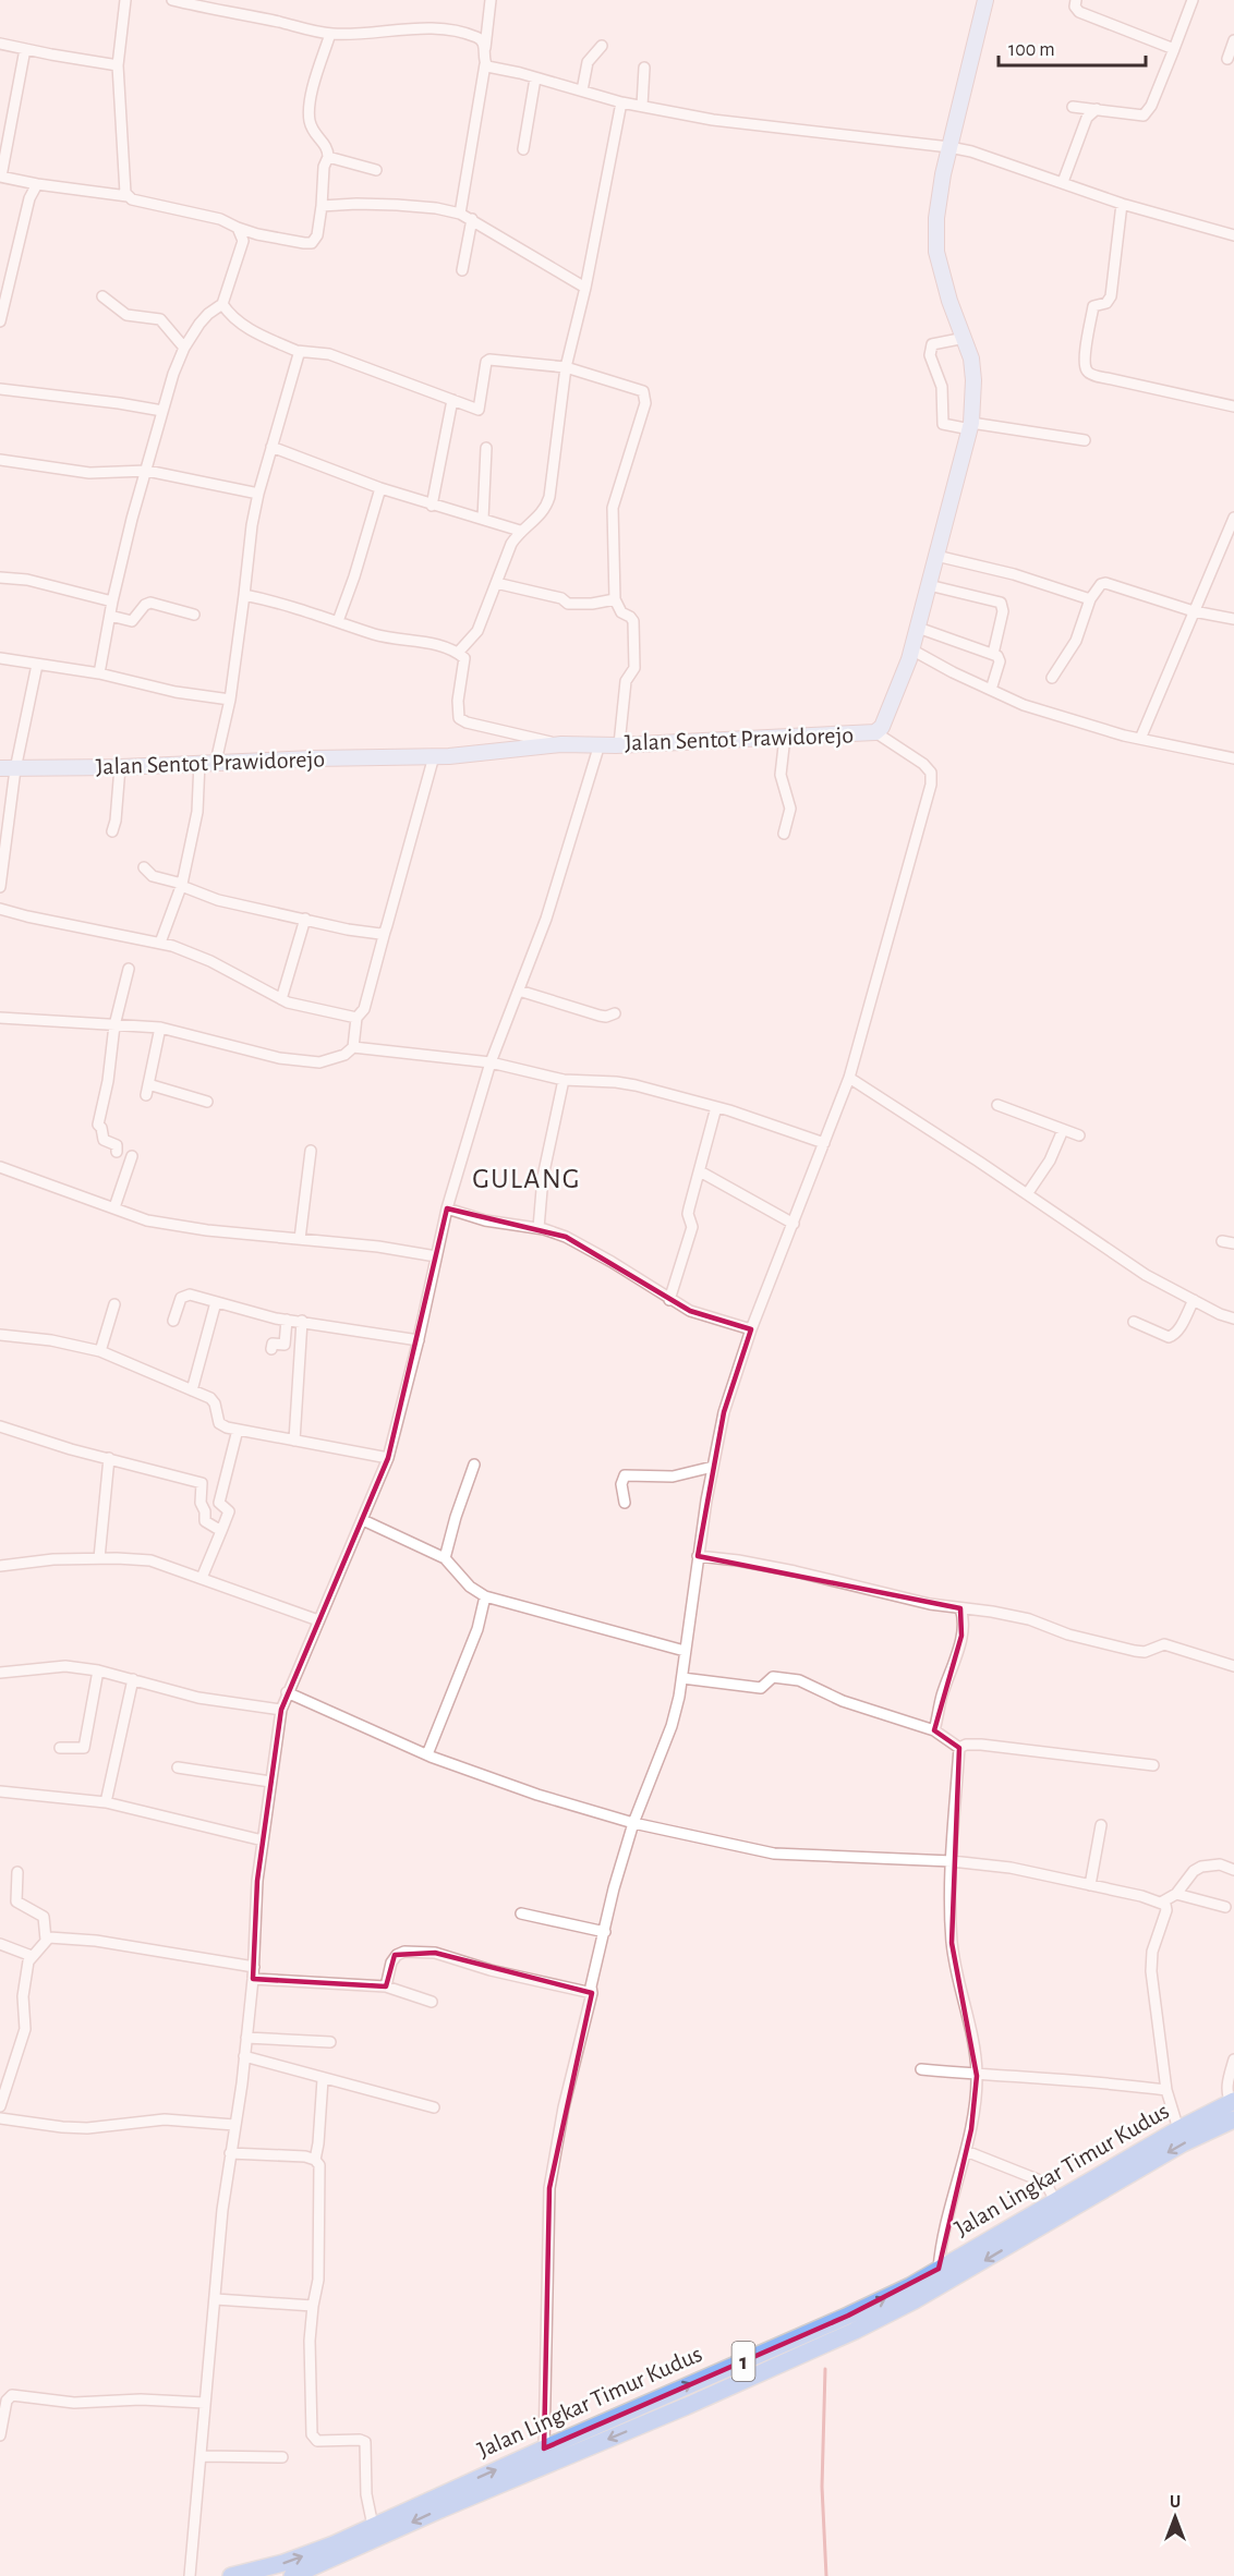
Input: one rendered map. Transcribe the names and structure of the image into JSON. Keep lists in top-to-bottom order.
{
  "streets": {
    "highway": ["Jalan Lingkar Timur Kudus", "1"],
    "main road": ["Jalan Sentot Prawidorejo"]
  },
  "districts": ["GULANG"],
  "scale_bar": "100 m",
  "north": "top"
}
